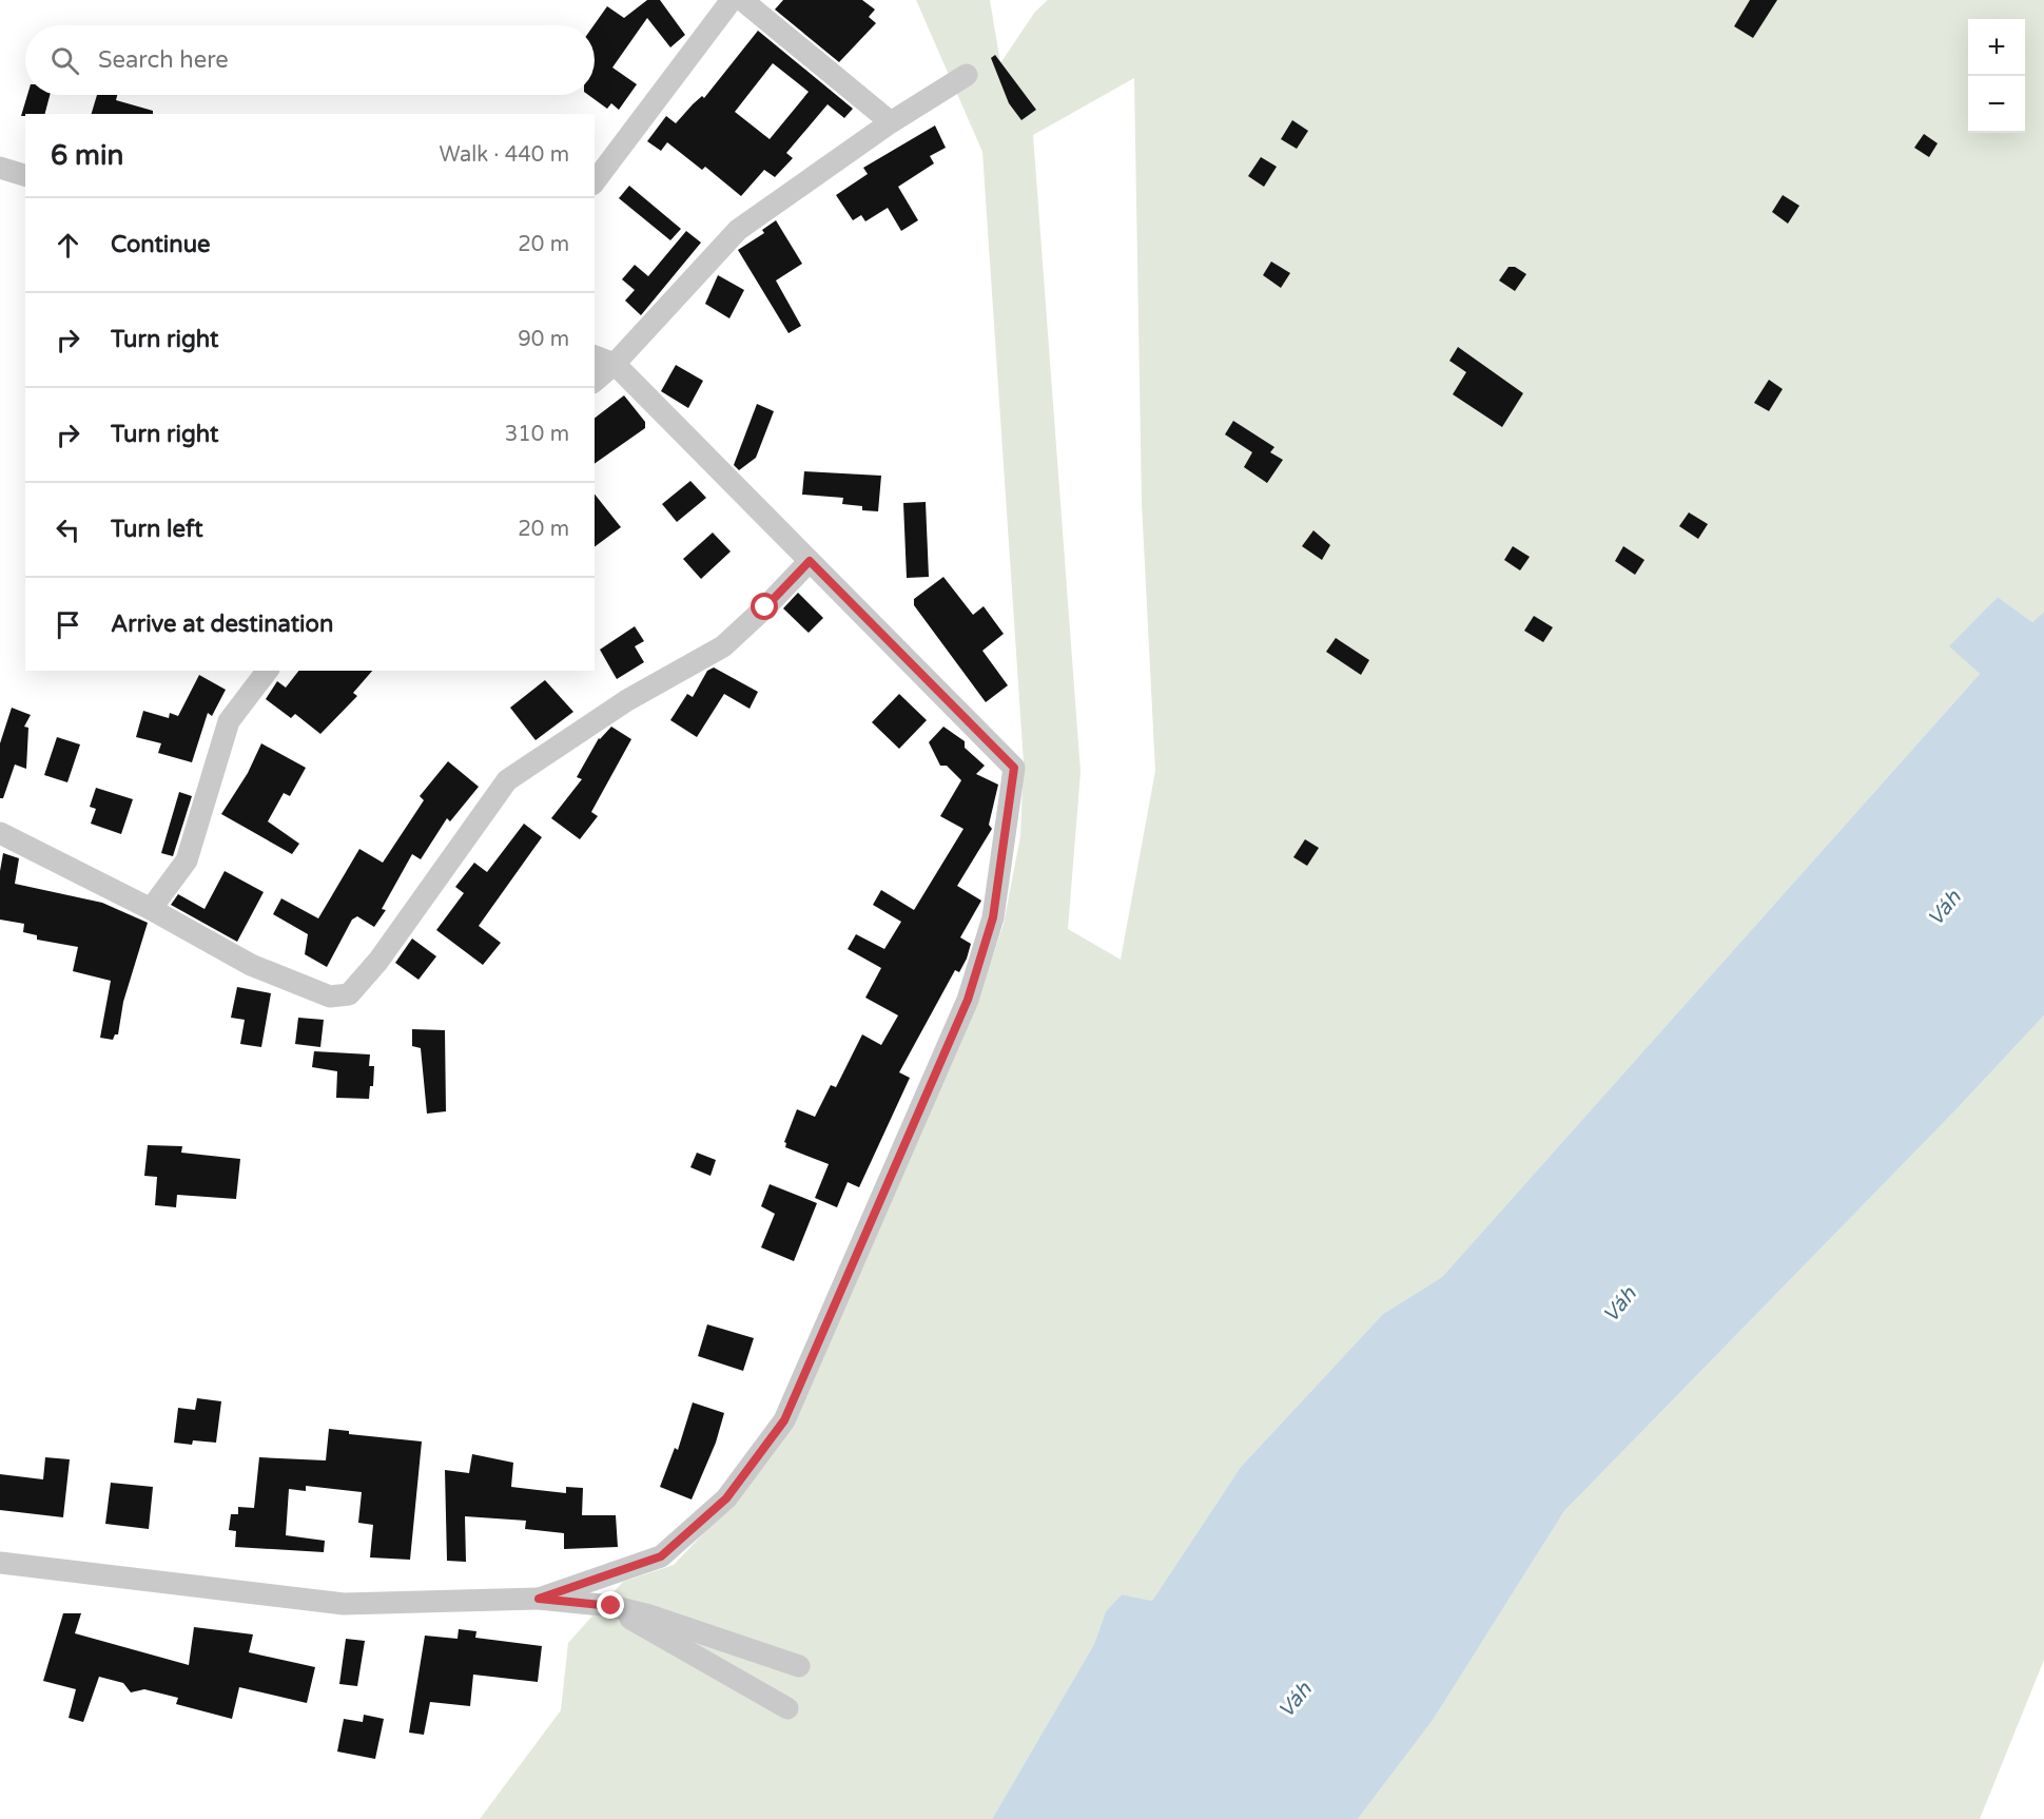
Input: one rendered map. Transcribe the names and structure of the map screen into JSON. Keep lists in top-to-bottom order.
{
  "water": ["Váh"],
  "page": {
    "map_buttons": ["+", "−"],
    "search": "Search here",
    "heading": ["6 min", "Walk · 440 m"],
    "list": [
      ["Continue", "20 m"],
      ["Turn right", "90 m"],
      ["Turn right", "310 m"],
      ["Turn left", "20 m"],
      "Arrive at destination"
    ]
  }
}
